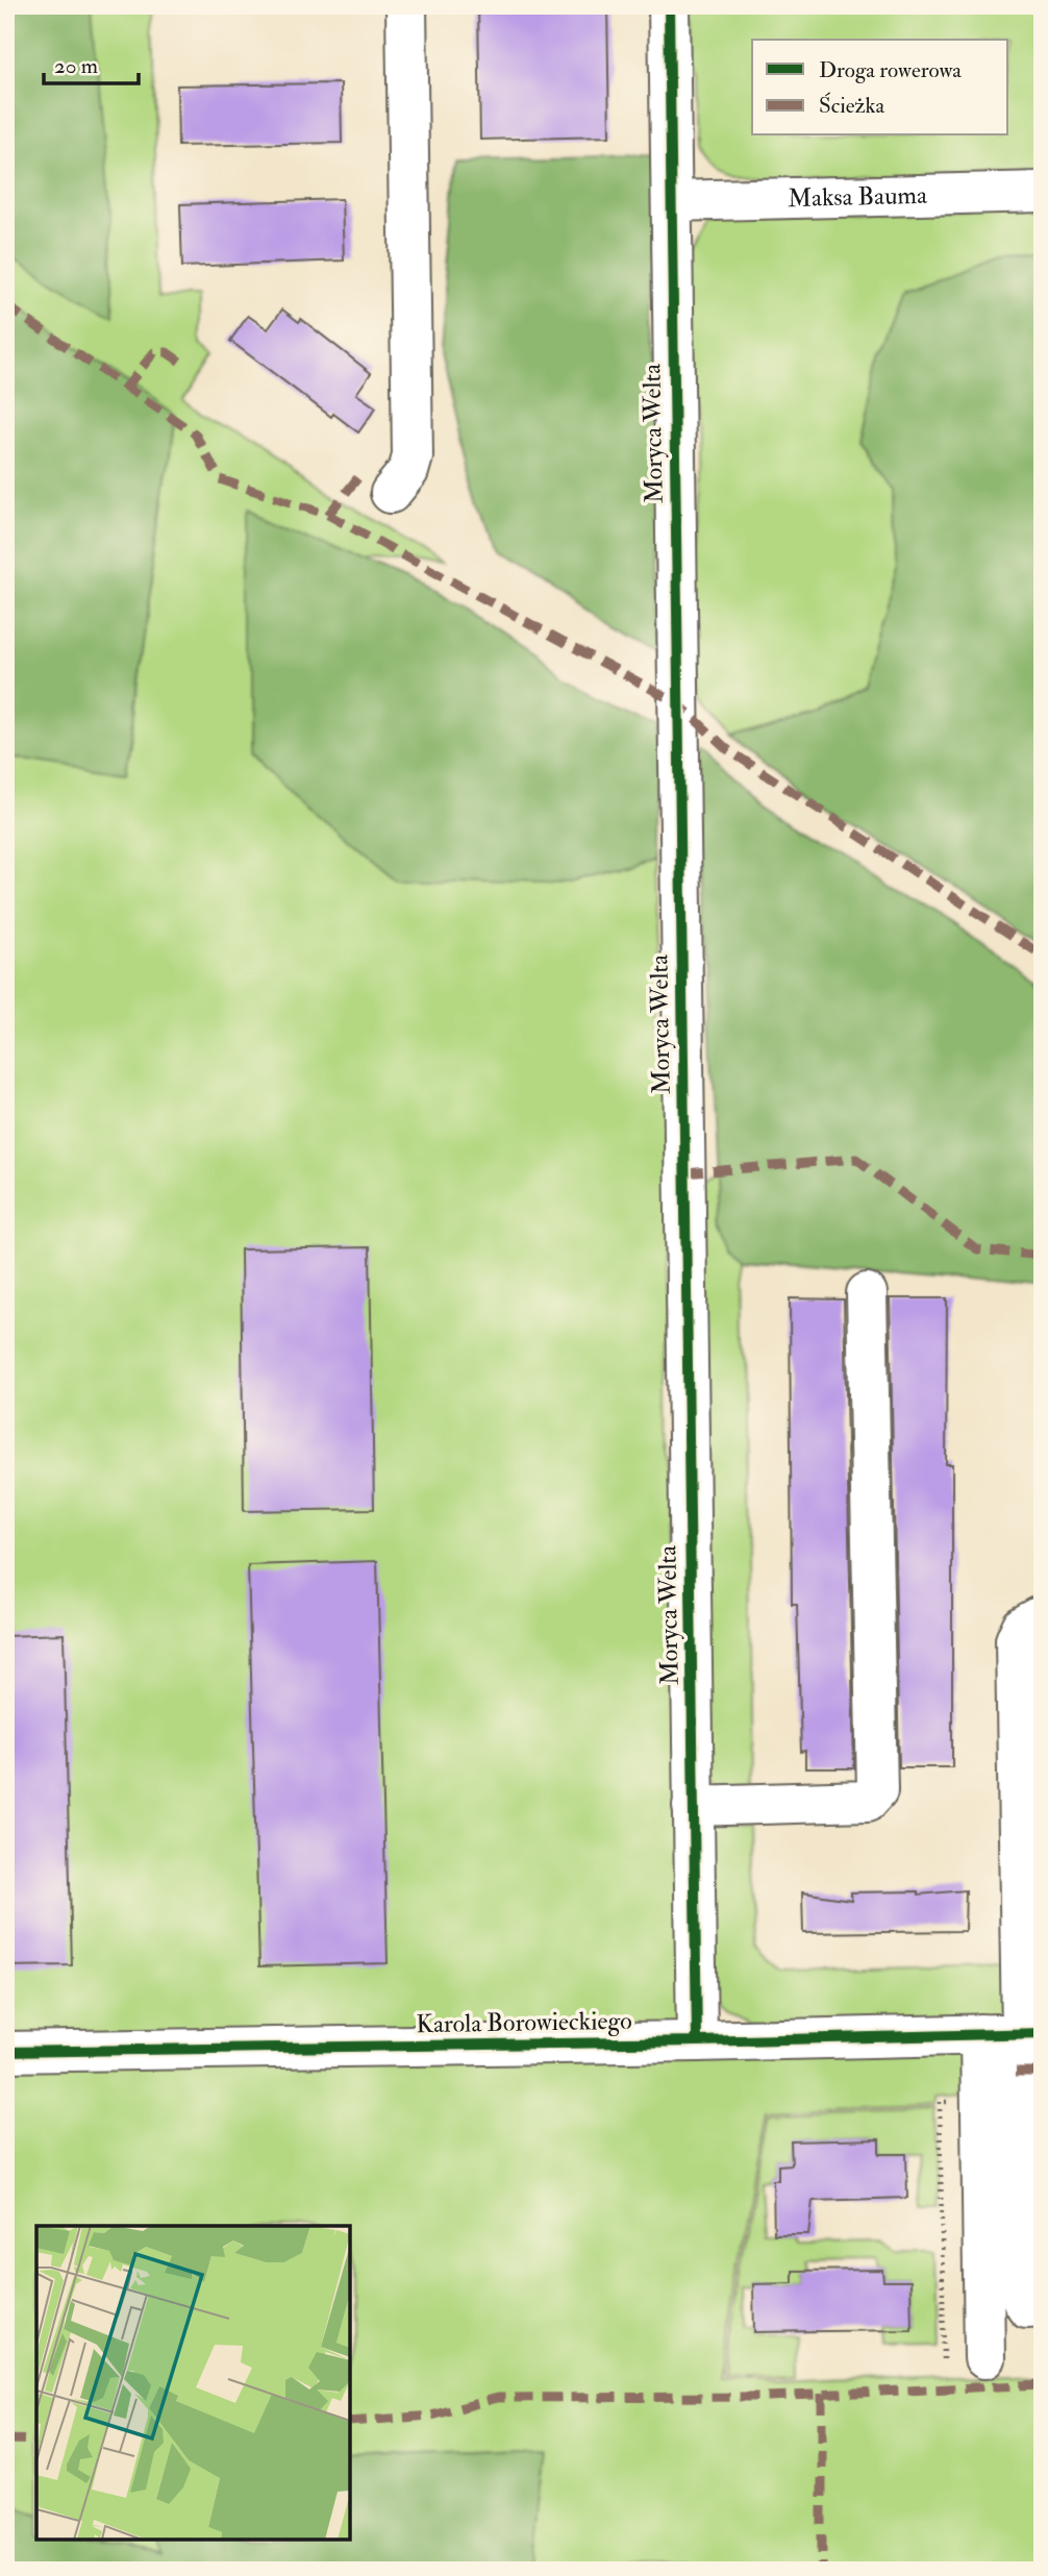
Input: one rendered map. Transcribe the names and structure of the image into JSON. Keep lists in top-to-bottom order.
{
  "streets": {
    "street": ["Maksa Bauma", "Moryca Welta", "Karola Borowieckiego"]
  },
  "crossings": [
    ["Maksa Bauma", "Moryca Welta"],
    ["Moryca Welta", "Karola Borowieckiego"]
  ],
  "legend": ["Droga rowerowa", "Ścieżka"],
  "scale_bar": "20 m"
}
